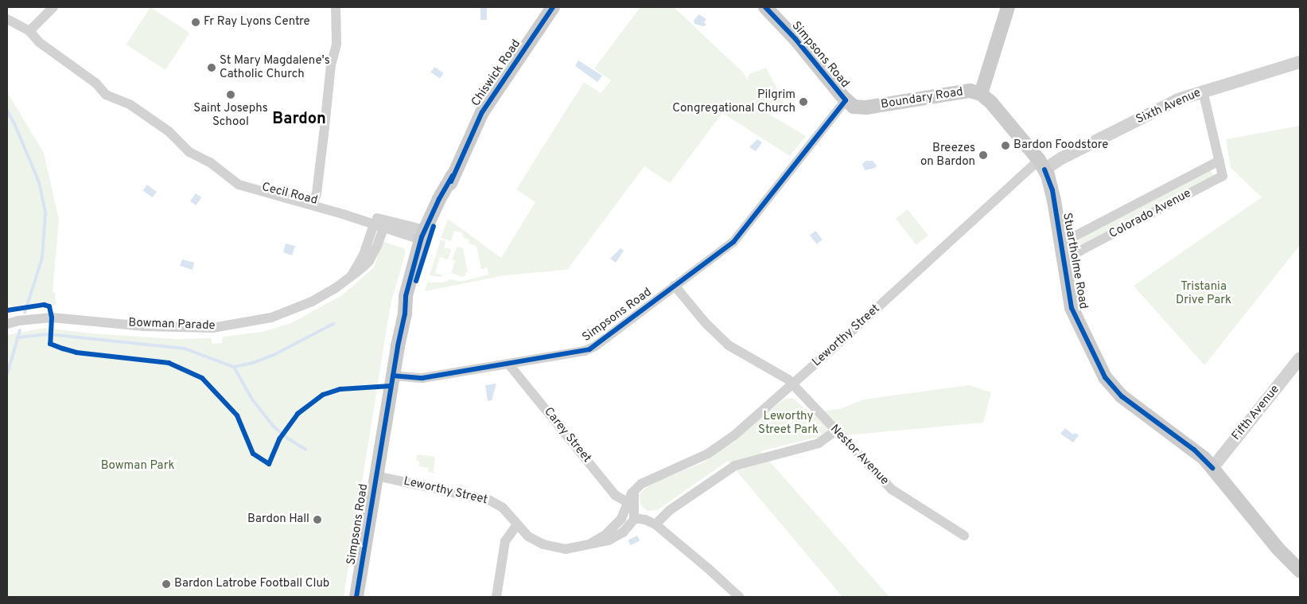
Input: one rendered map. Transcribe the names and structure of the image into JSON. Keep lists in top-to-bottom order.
{
  "streets": {
    "main road": [
      "Simpsons Road",
      "Chiswick Road",
      "Boundary Road",
      "Stuartholme Road"
    ],
    "street": [
      "Sixth Avenue",
      "Cecil Road",
      "Colorado Avenue",
      "Bowman Parade",
      "Leworthy Street",
      "Fifth Avenue",
      "Carey Street",
      "Nestor Avenue"
    ]
  },
  "crossings": [
    ["Simpsons Road", "Chiswick Road"],
    ["Simpsons Road", "Boundary Road"],
    ["Simpsons Road", "Leworthy Street"],
    ["Simpsons Road", "Carey Street"],
    ["Simpsons Road", "Nestor Avenue"],
    ["Chiswick Road", "Cecil Road"],
    ["Boundary Road", "Stuartholme Road"],
    ["Sixth Avenue", "Colorado Avenue"],
    ["Sixth Avenue", "Stuartholme Road"],
    ["Sixth Avenue", "Leworthy Street"],
    ["Cecil Road", "Bowman Parade"],
    ["Colorado Avenue", "Stuartholme Road"],
    ["Stuartholme Road", "Leworthy Street"],
    ["Stuartholme Road", "Fifth Avenue"],
    ["Leworthy Street", "Carey Street"],
    ["Leworthy Street", "Nestor Avenue"]
  ],
  "districts": ["Bardon"],
  "parks": ["Tristania Drive Park", "Leworthy Street Park", "Bowman Park"],
  "places": [
    "Fr Ray Lyons Centre",
    "St Mary Magdalene's Catholic Church",
    "Saint Josephs School",
    "Pilgrim Congregational Church",
    "Bardon Foodstore",
    "Breezes on Bardon",
    "Bardon Hall",
    "Bardon Latrobe Football Club"
  ]
}
